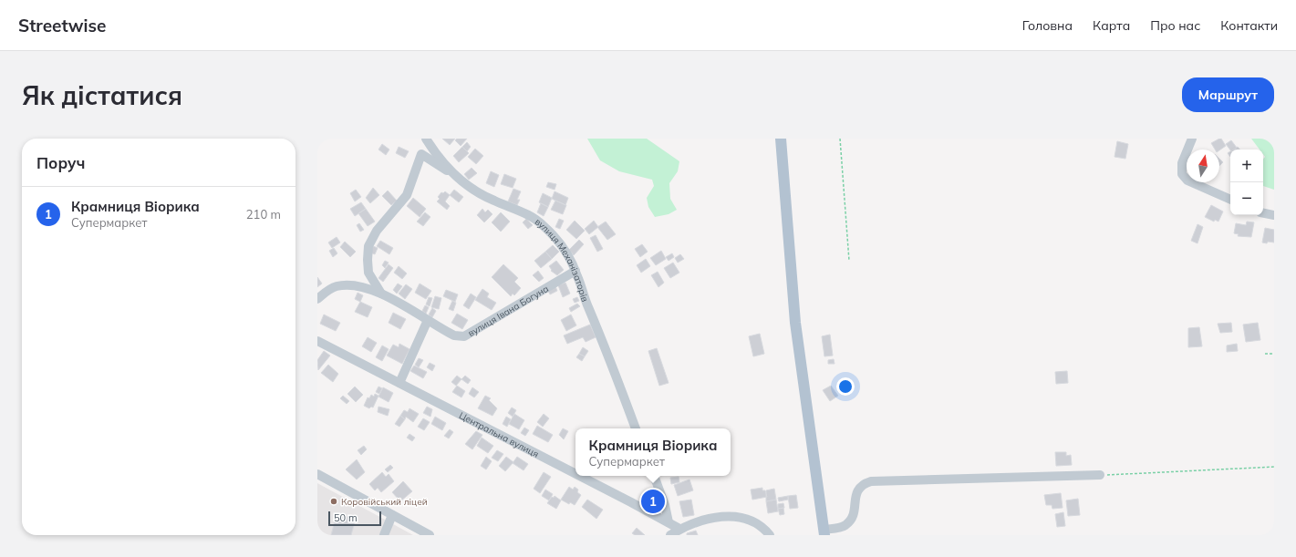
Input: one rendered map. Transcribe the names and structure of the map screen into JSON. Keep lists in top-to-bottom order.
{
  "streets": {
    "street": ["вулиця Механізаторів", "вулиця Івана Богуна", "Центральна вулиця"]
  },
  "crossings": [
    ["вулиця Механізаторів", "вулиця Івана Богуна"]
  ],
  "places": ["Коровійський ліцей"],
  "scale_bar": "50 m",
  "north": "top",
  "page": {
    "header": "Streetwise",
    "nav": [
      "Головна",
      "Карта",
      "Про нас",
      "Контакти"
    ],
    "buttons": "Маршрут",
    "title": "Як дістатися",
    "heading": "Поруч",
    "map_buttons": ["+", "−"],
    "list": [
      {
        "mark": "1",
        "name": "Крамниця Віорика",
        "note": "Супермаркет",
        "value": "210 m"
      }
    ],
    "popup": ["Крамниця Віорика", "Супермаркет"],
    "pins": "1",
    "scale": "50 m"
  }
}
